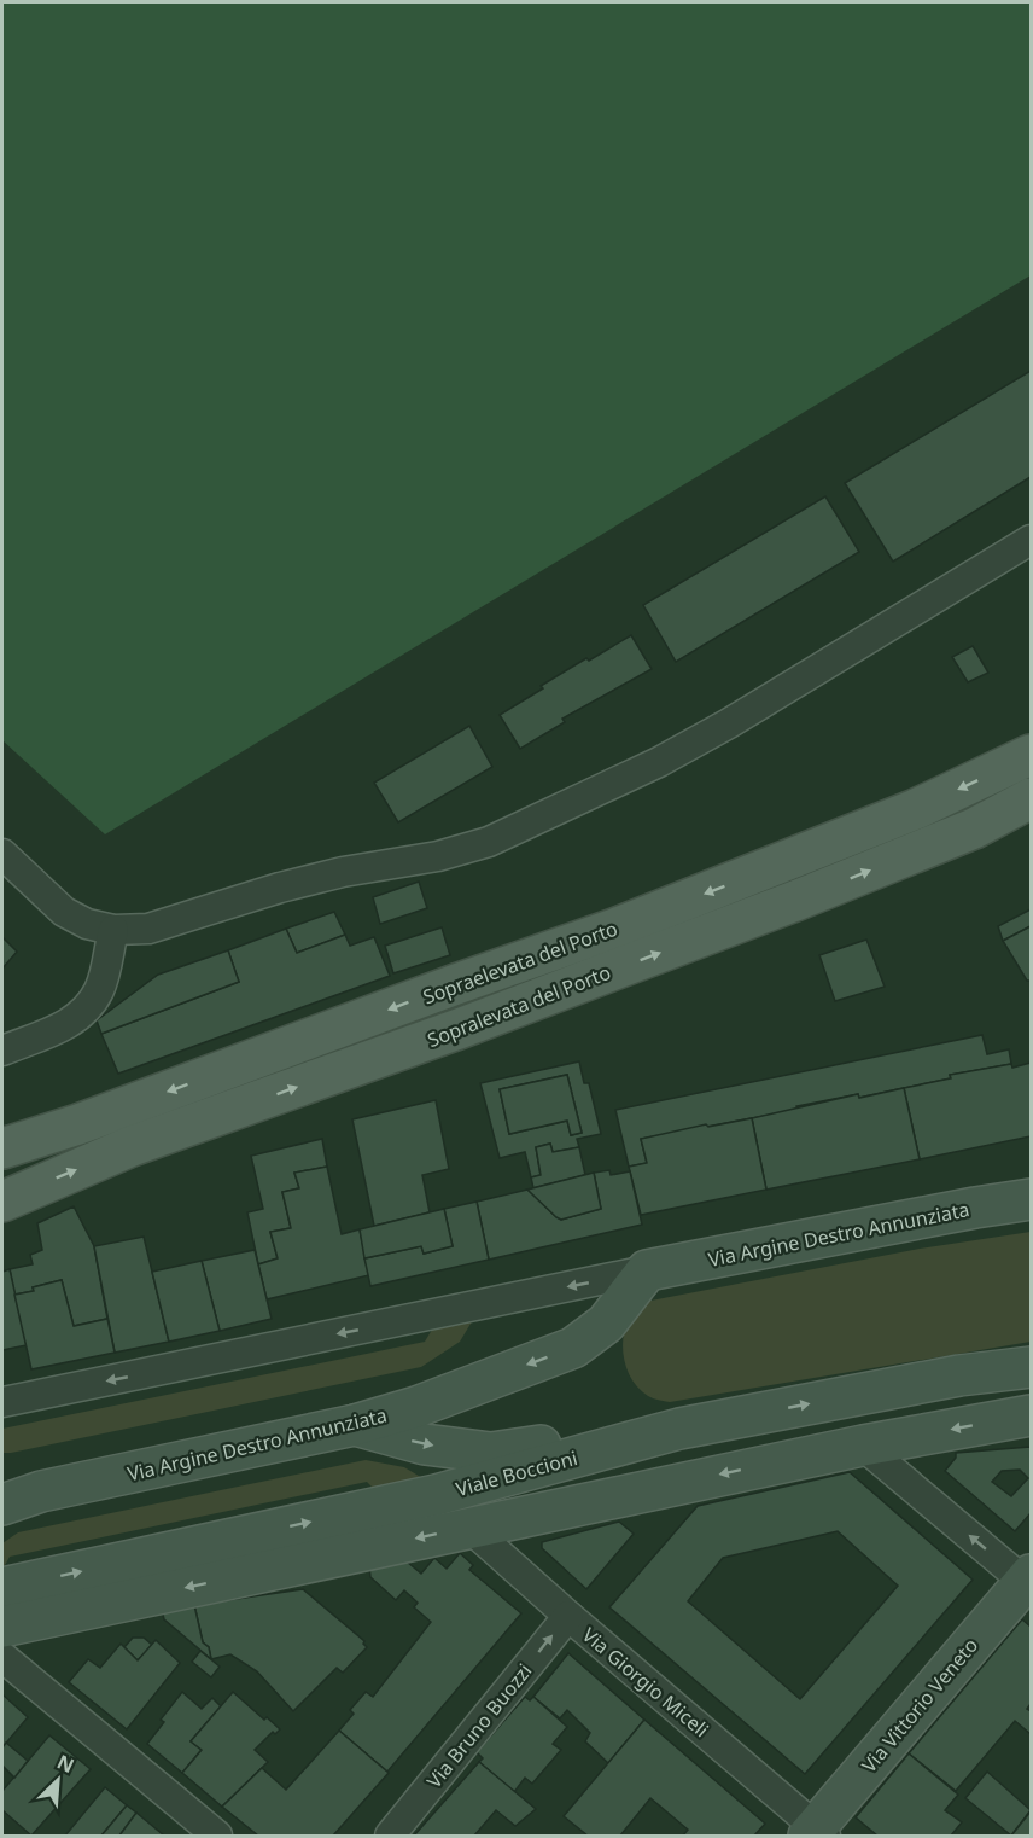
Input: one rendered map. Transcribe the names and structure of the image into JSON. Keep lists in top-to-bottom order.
{
  "streets": {
    "main road": ["Sopraelevata del Porto", "Sopralevata del Porto"],
    "street": [
      "Via Argine Destro Annunziata",
      "Viale Boccioni",
      "Via Giorgio Miceli",
      "Via Vittorio Veneto",
      "Via Bruno Buozzi"
    ]
  },
  "crossings": [
    ["Viale Boccioni", "Via Giorgio Miceli"],
    ["Via Giorgio Miceli", "Via Vittorio Veneto"],
    ["Via Giorgio Miceli", "Via Bruno Buozzi"]
  ],
  "one_way": ["Sopraelevata del Porto", "Sopralevata del Porto", "Via Bruno Buozzi"],
  "north": "top right"
}
